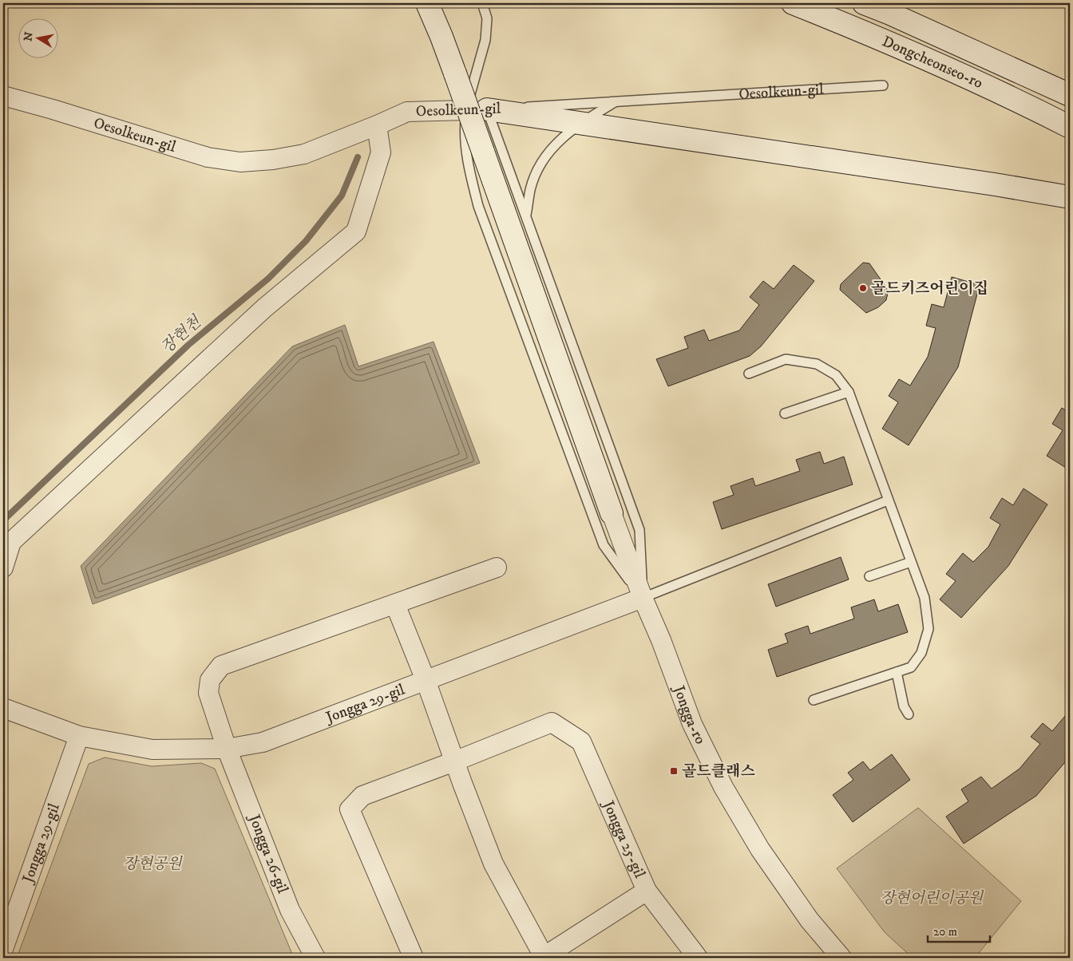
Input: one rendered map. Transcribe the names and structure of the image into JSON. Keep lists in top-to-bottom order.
{
  "streets": {
    "main road": ["Dongcheonseo-ro"],
    "street": [
      "Oesolkeun-gil",
      "Jongga 29-gil",
      "Jongga-ro",
      "Jongga 25-gil",
      "Jongga 26-gil"
    ]
  },
  "crossings": [
    ["Jongga 29-gil", "Jongga-ro"],
    ["Jongga 29-gil", "Jongga 26-gil"]
  ],
  "water": ["장현천"],
  "parks": ["장현공원", "장현어린이공원"],
  "places": {
    "other": ["골드키즈어린이집"],
    "transit": ["골드클래스"]
  },
  "scale_bar": "20 m",
  "north": "left"
}
